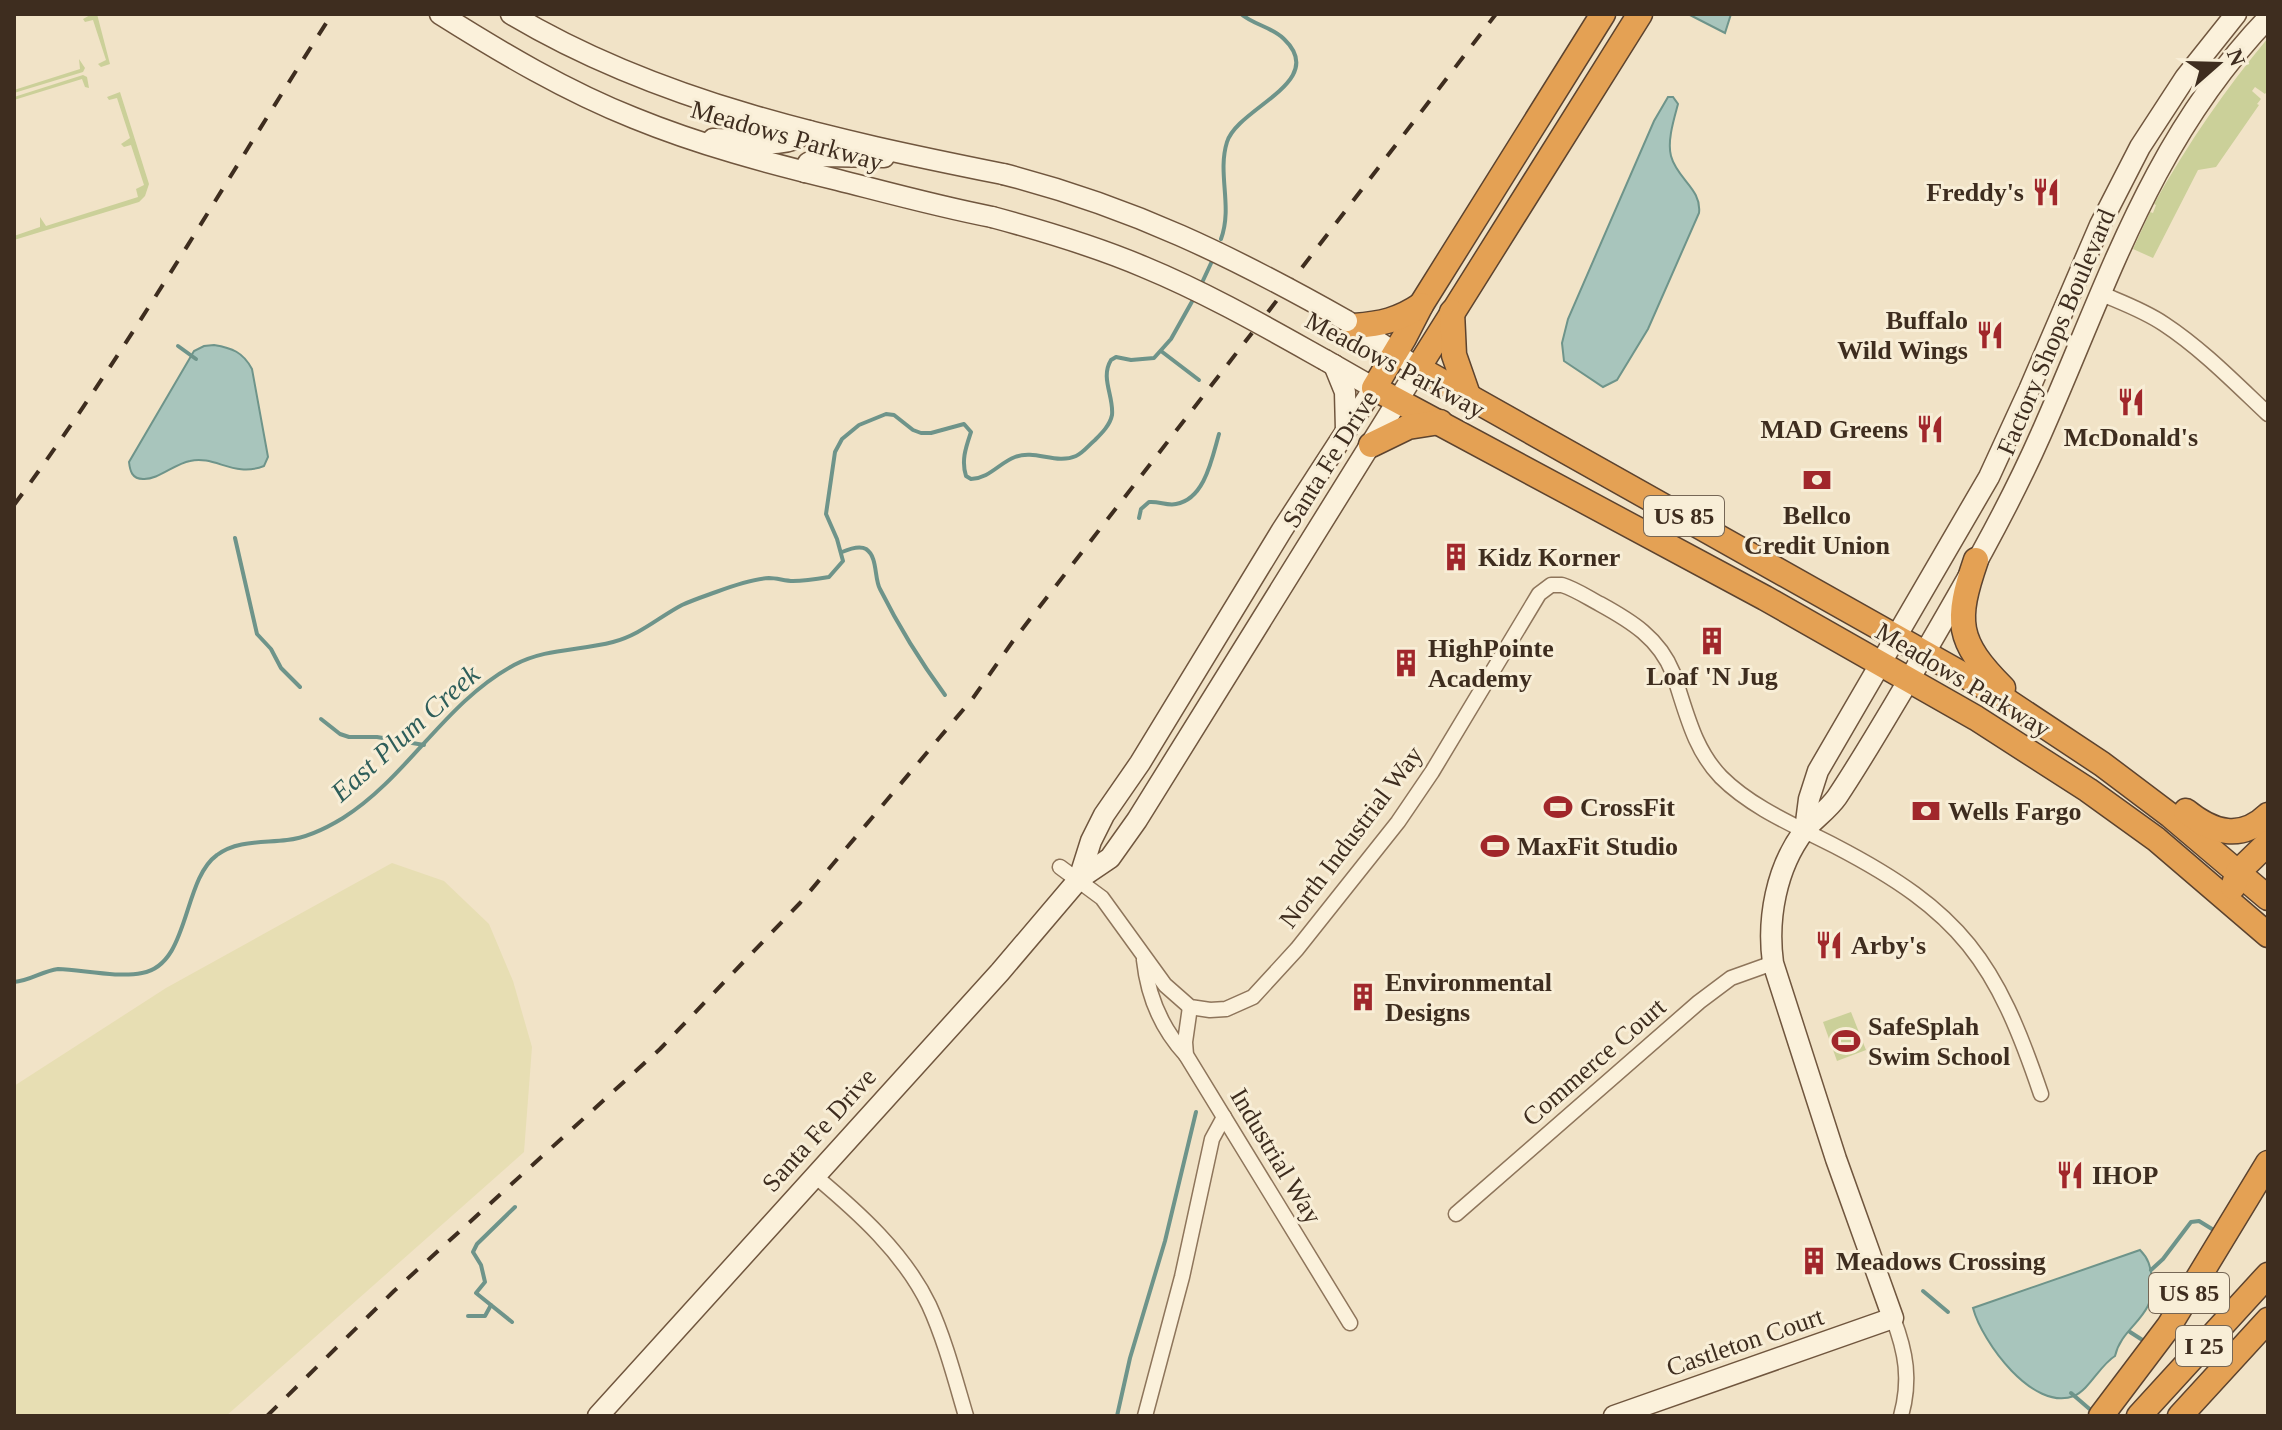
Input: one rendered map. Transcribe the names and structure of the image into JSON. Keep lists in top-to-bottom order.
{
  "streets": {
    "highway": [
      "Meadows Parkway",
      "Santa Fe Drive",
      "US 85",
      "I 25"
    ],
    "main road": ["Factory Shops Boulevard", "Castleton Court"],
    "street": ["North Industrial Way", "Commerce Court", "Industrial Way"]
  },
  "crossings": [
    ["Meadows Parkway", "Factory Shops Boulevard"],
    ["Meadows Parkway", "Santa Fe Drive"],
    ["Meadows Parkway", "US 85"],
    ["Factory Shops Boulevard", "North Industrial Way"]
  ],
  "water": ["East Plum Creek"],
  "places": {
    "restaurant": [
      "Freddy's",
      "Buffalo Wild Wings",
      "McDonald's",
      "MAD Greens",
      "Arby's",
      "IHOP"
    ],
    "bank": ["Bellco Credit Union", "Wells Fargo"],
    "building": [
      "Kidz Korner",
      "Loaf 'N Jug",
      "HighPointe Academy",
      "Environmental Designs",
      "Meadows Crossing"
    ],
    "sports": ["CrossFit", "MaxFit Studio", "SafeSplah Swim School"]
  },
  "north": "right"
}
